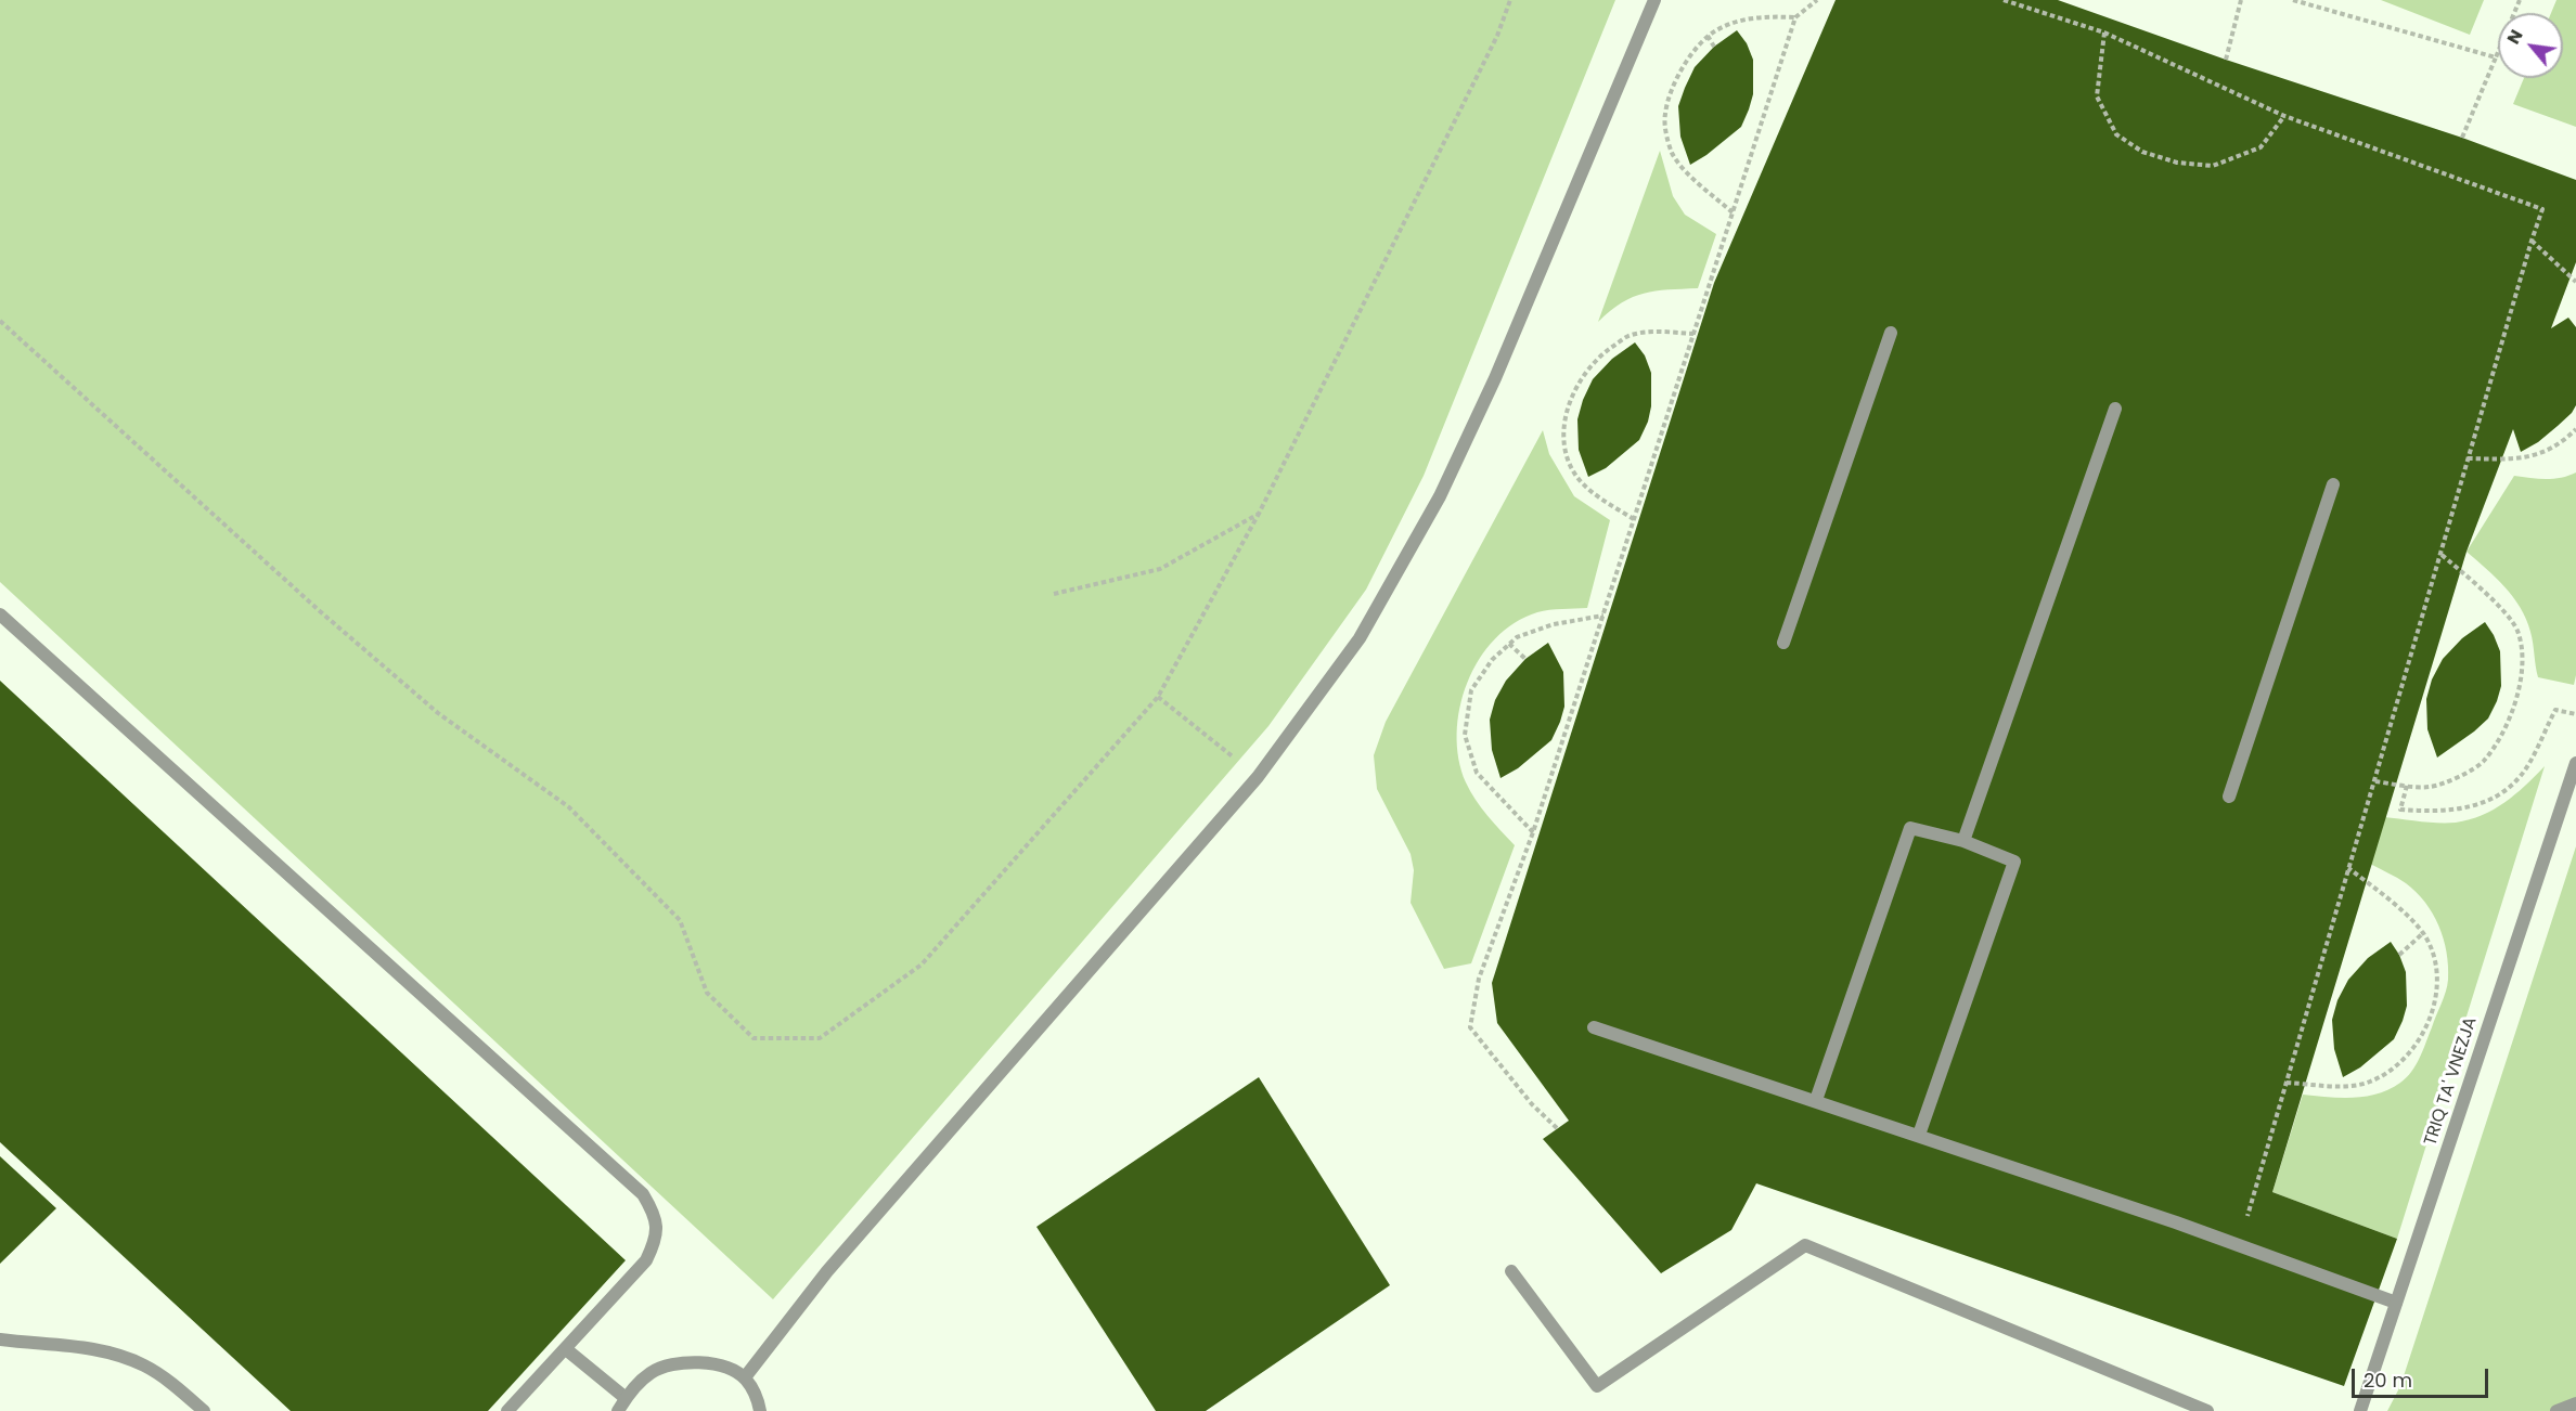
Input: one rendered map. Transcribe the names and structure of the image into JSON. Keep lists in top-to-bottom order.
{
  "streets": {
    "street": ["TRIQ TA' VNEZJA"]
  },
  "scale_bar": "20 m",
  "north": "top left"
}
